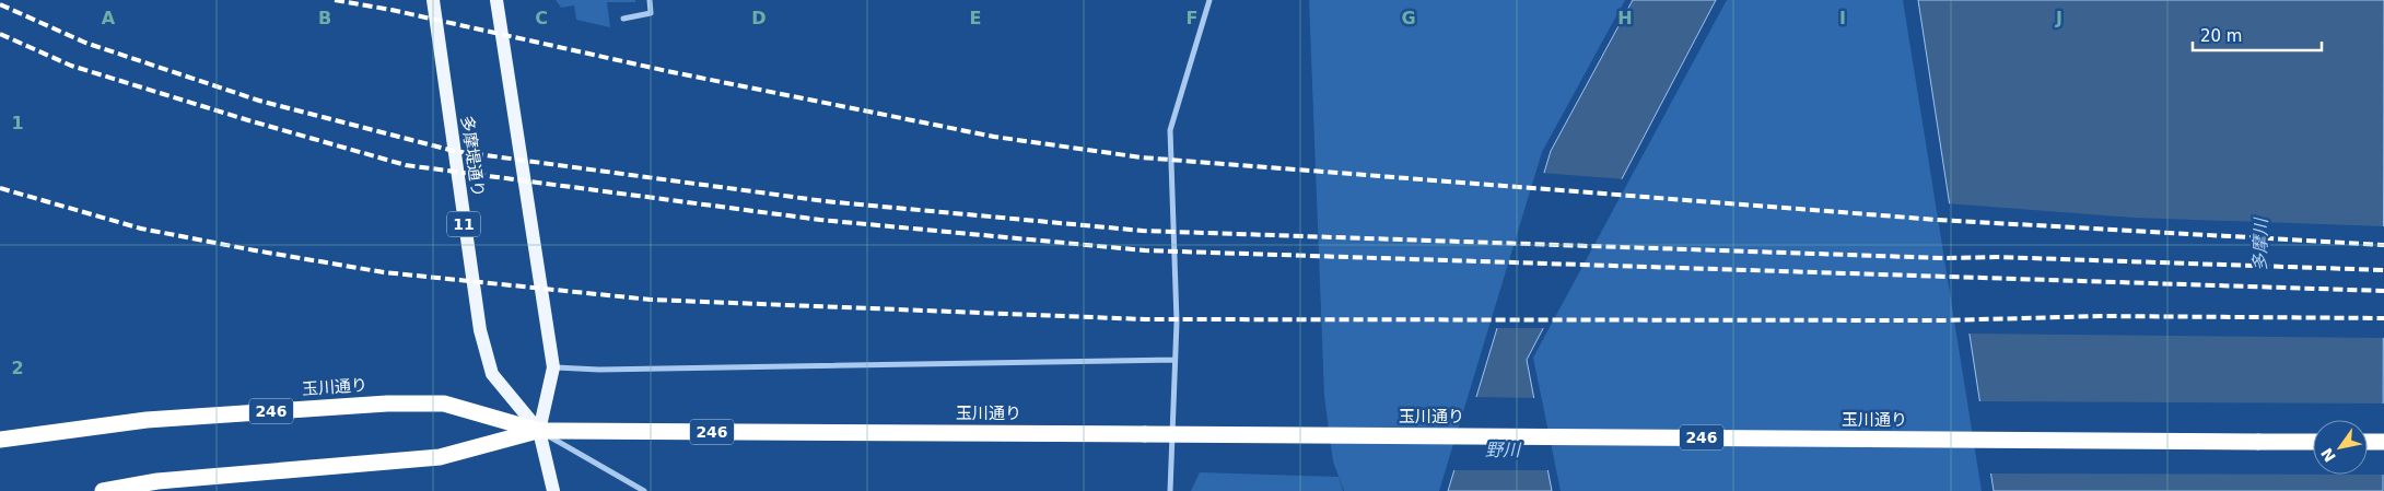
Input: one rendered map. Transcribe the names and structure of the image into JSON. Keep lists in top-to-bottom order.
{
  "streets": {
    "highway": ["玉川通り", "246"],
    "main road": ["多摩堤通り", "11"]
  },
  "crossings": [
    ["多摩堤通り", "玉川通り"]
  ],
  "water": ["多摩川", "野川"],
  "scale_bar": "20 m",
  "north": "bottom left",
  "grid": {
    "columns": [
      "A",
      "B",
      "C",
      "D",
      "E",
      "F",
      "G",
      "H",
      "I",
      "J"
    ],
    "rows": ["1", "2"]
  }
}
